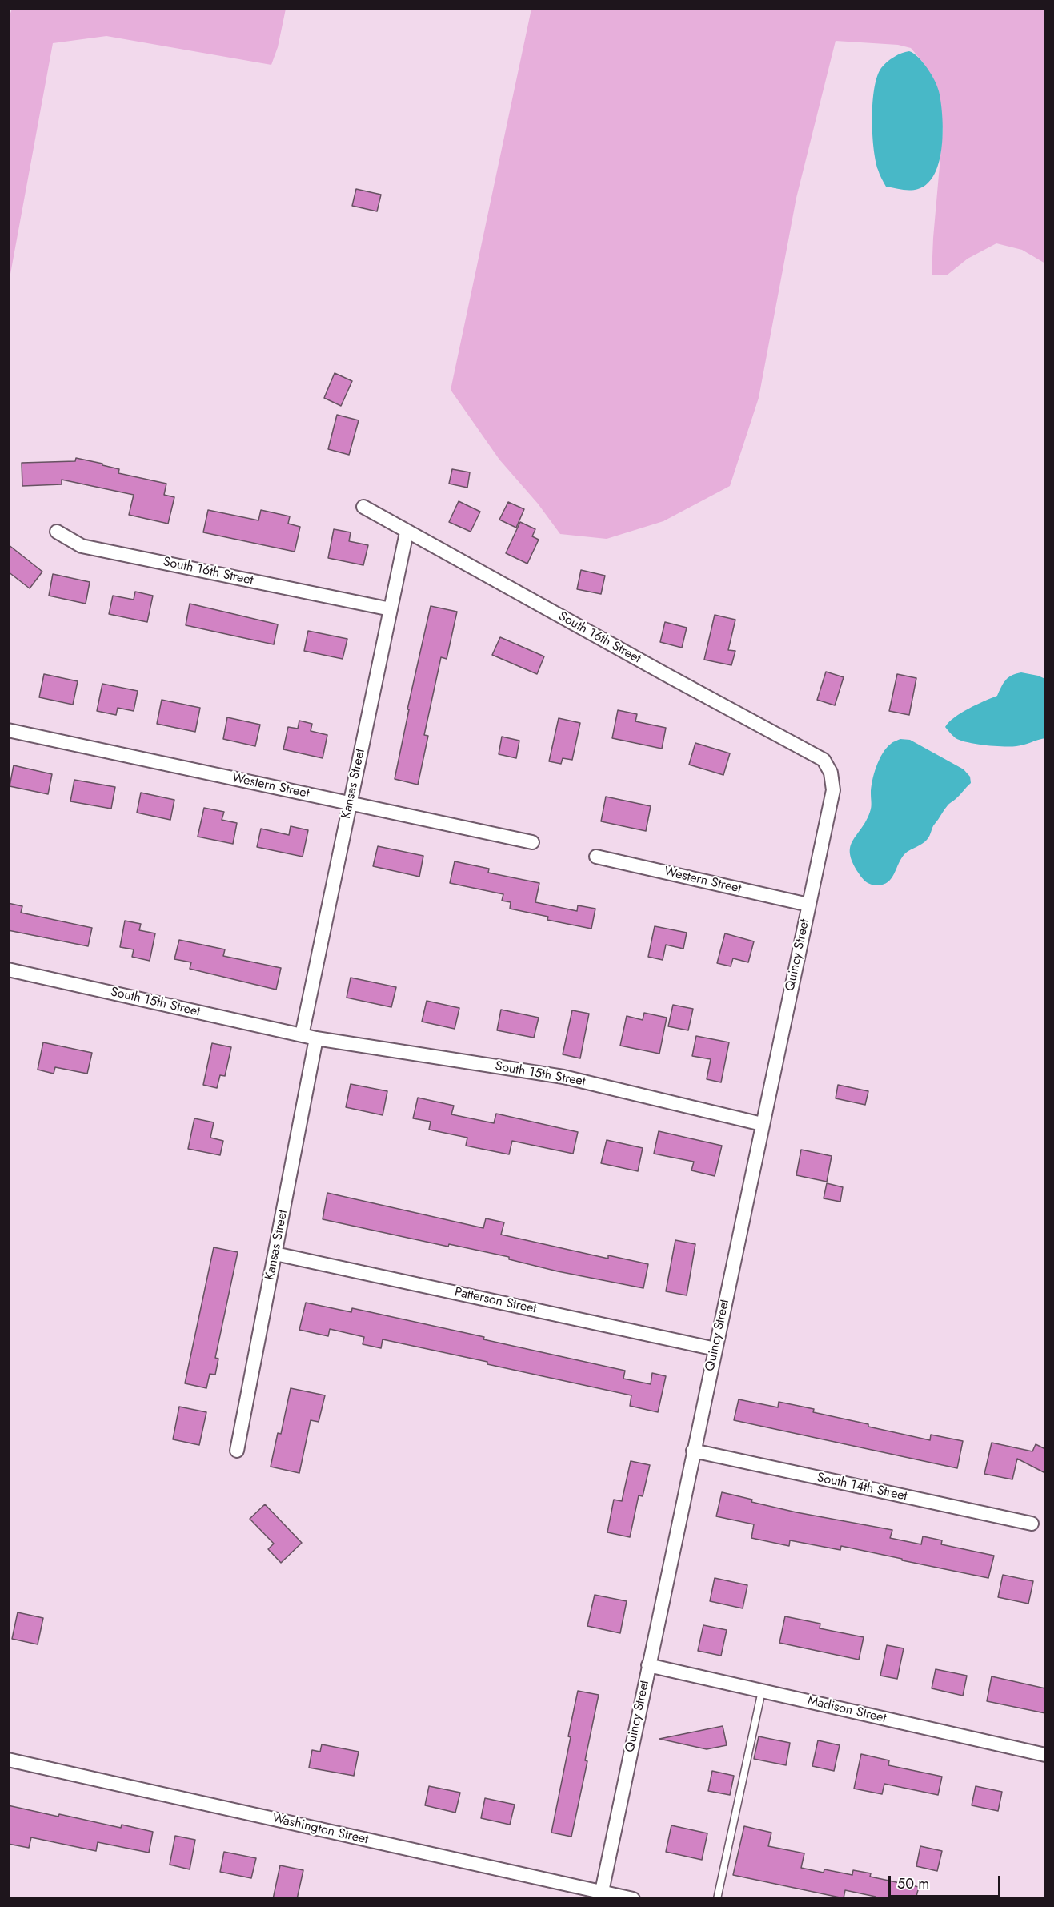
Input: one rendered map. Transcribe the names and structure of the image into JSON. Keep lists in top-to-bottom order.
{
  "streets": {
    "street": [
      "South 16th Street",
      "Kansas Street",
      "Western Street",
      "Quincy Street",
      "South 15th Street",
      "Patterson Street",
      "South 14th Street",
      "Madison Street",
      "Washington Street"
    ]
  },
  "crossings": [
    ["South 16th Street", "Kansas Street"],
    ["South 16th Street", "Quincy Street"],
    ["Kansas Street", "Western Street"],
    ["Kansas Street", "South 15th Street"],
    ["Kansas Street", "Patterson Street"],
    ["Western Street", "Quincy Street"],
    ["Quincy Street", "South 15th Street"],
    ["Quincy Street", "Patterson Street"],
    ["Quincy Street", "South 14th Street"],
    ["Quincy Street", "Madison Street"],
    ["Quincy Street", "Washington Street"]
  ],
  "scale_bar": "50 m"
}
